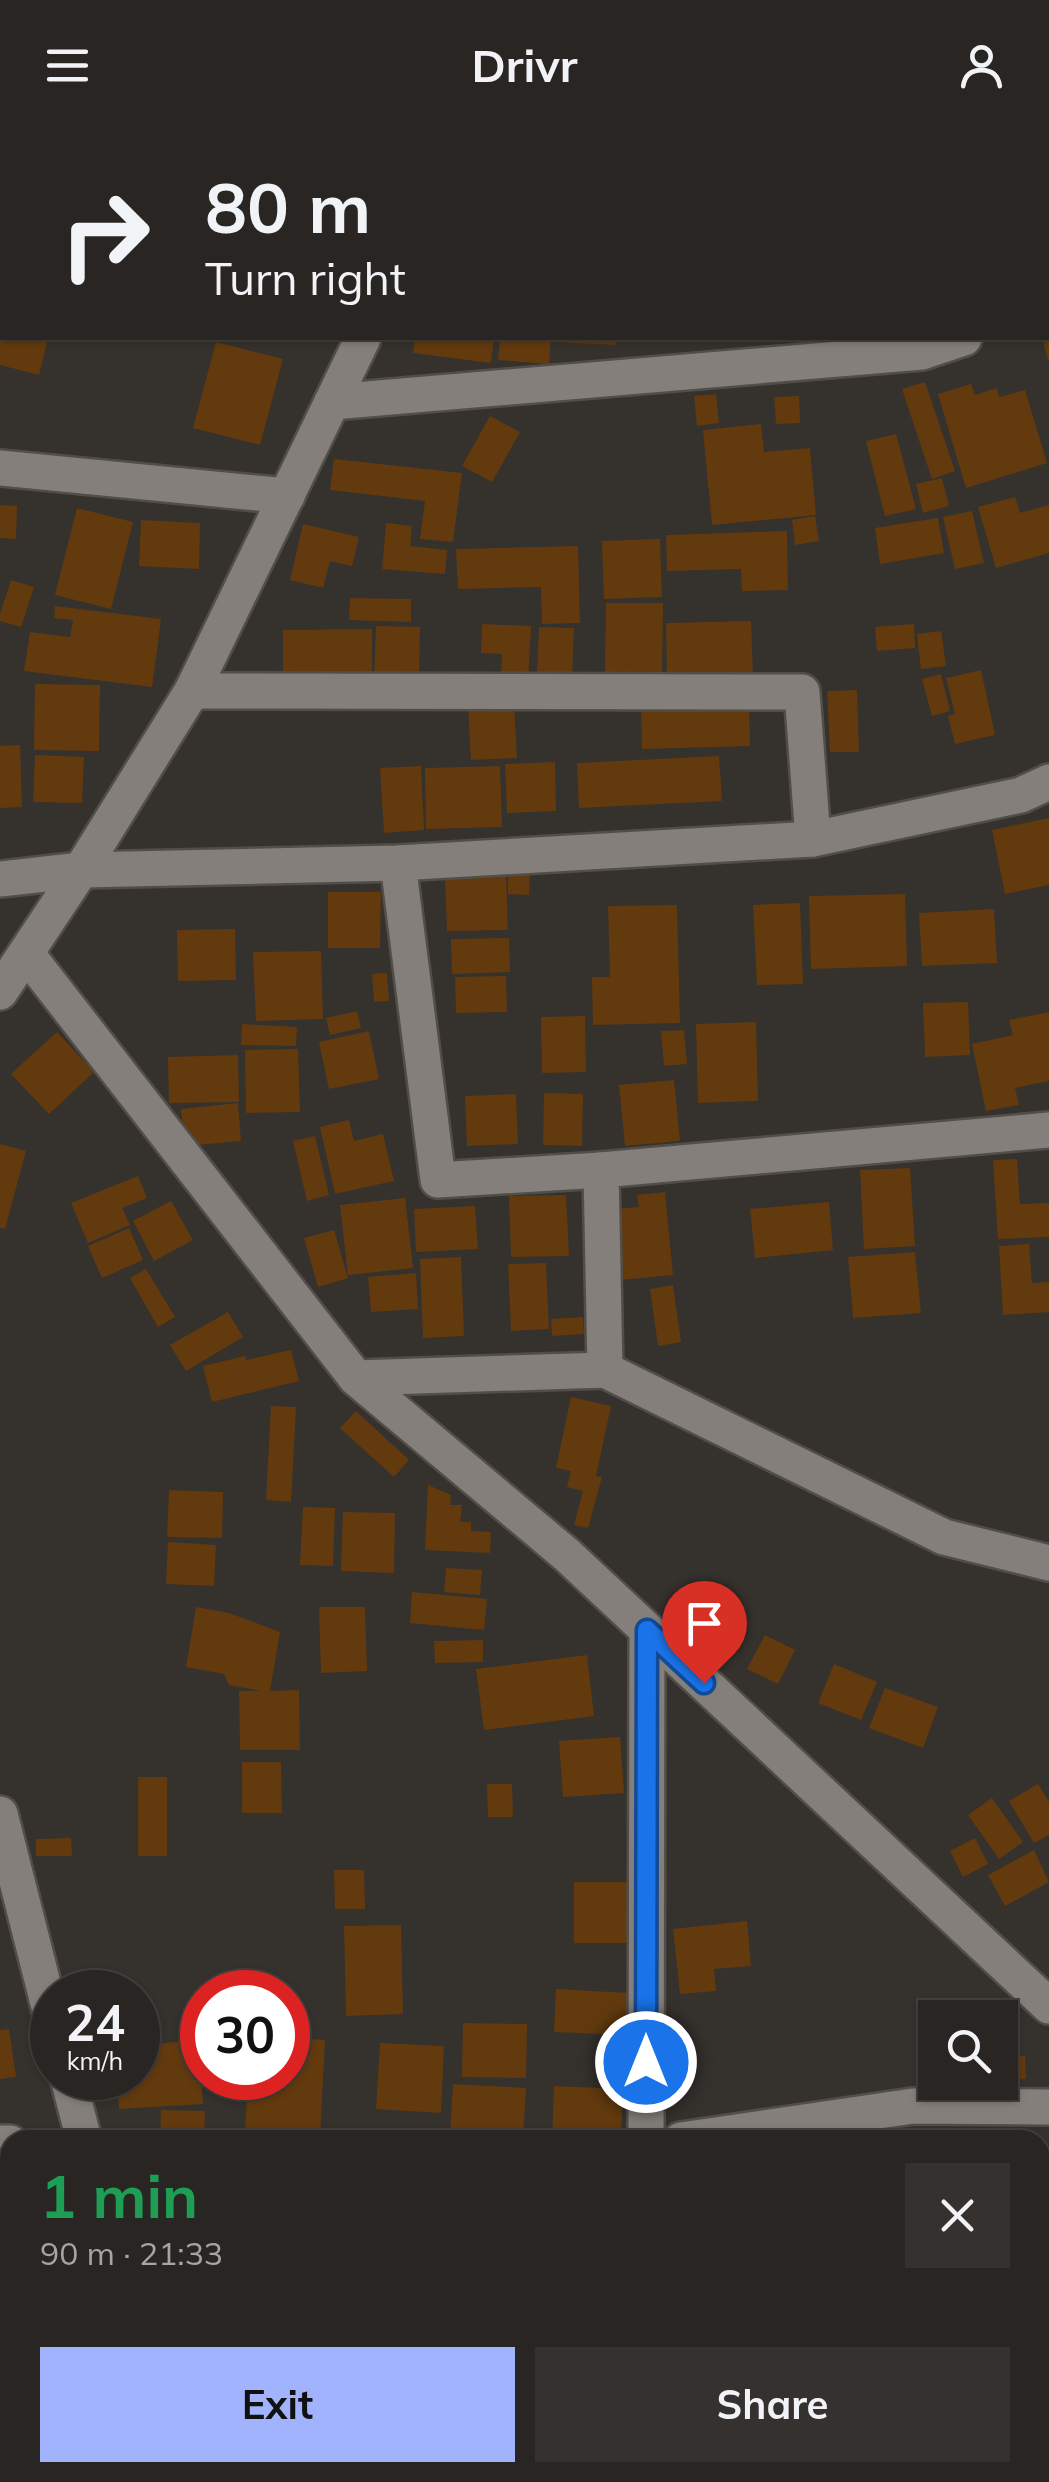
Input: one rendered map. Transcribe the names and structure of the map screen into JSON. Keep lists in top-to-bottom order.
{
  "page": {
    "header": "Drivr",
    "turn": ["80 m", "Turn right"],
    "speed": "24 km/h",
    "limit": "30",
    "heading": ["1 min", "90 m · 21:33"],
    "buttons": ["Exit", "Share"]
  }
}
